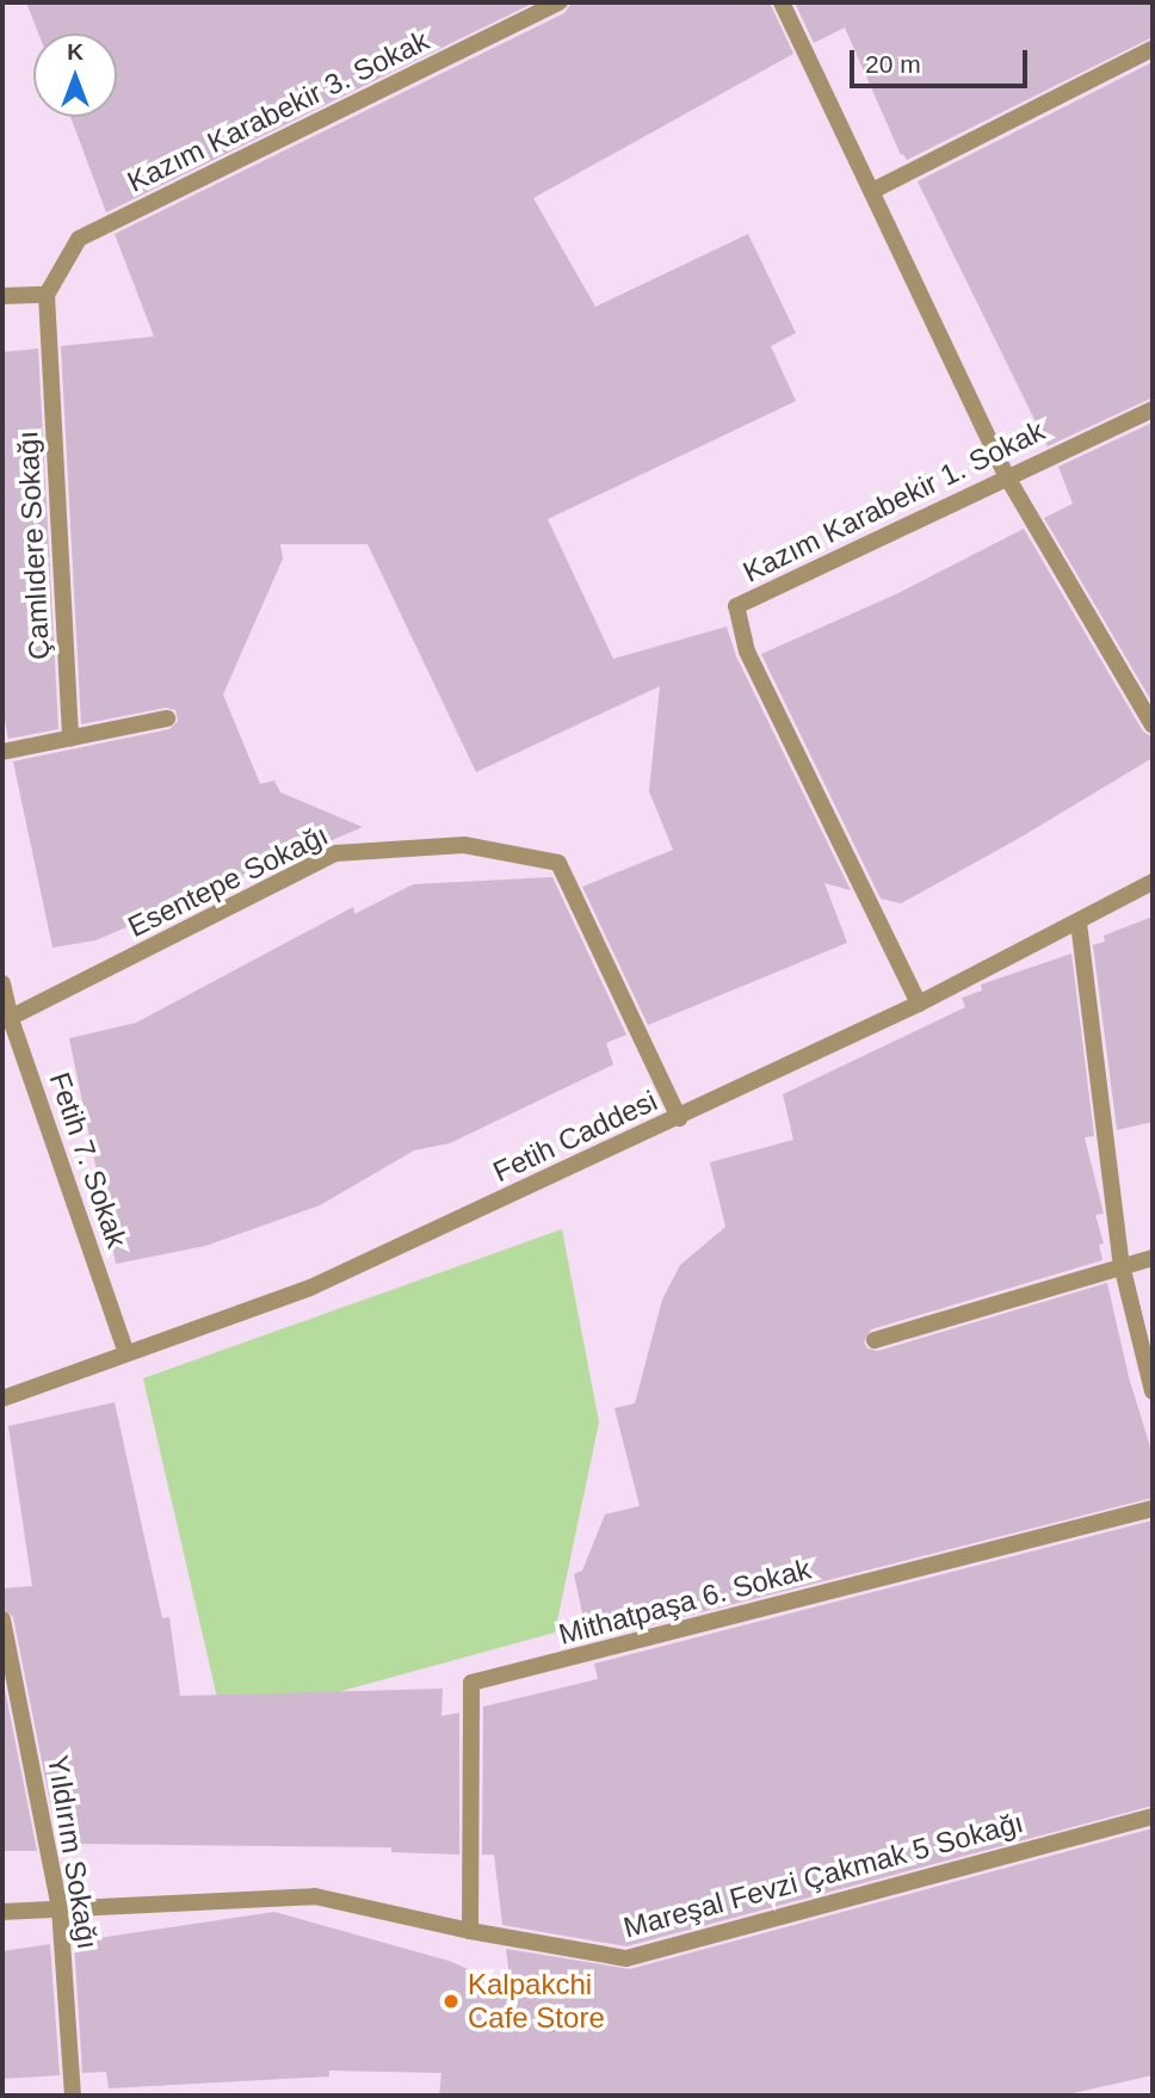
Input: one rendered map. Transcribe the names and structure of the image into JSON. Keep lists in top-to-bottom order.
{
  "streets": {
    "street": [
      "Kazım Karabekir 3. Sokak",
      "Kazım Karabekir 1. Sokak",
      "Çamlıdere Sokağı",
      "Esentepe Sokağı",
      "Fetih Caddesi",
      "Fetih 7. Sokak",
      "Mithatpaşa 6. Sokak",
      "Yıldırım Sokağı",
      "Mareşal Fevzi Çakmak 5 Sokağı"
    ]
  },
  "crossings": [
    ["Kazım Karabekir 3. Sokak", "Çamlıdere Sokağı"],
    ["Kazım Karabekir 1. Sokak", "Fetih Caddesi"],
    ["Esentepe Sokağı", "Fetih Caddesi"],
    ["Esentepe Sokağı", "Fetih 7. Sokak"],
    ["Fetih Caddesi", "Fetih 7. Sokak"],
    ["Mithatpaşa 6. Sokak", "Mareşal Fevzi Çakmak 5 Sokağı"],
    ["Yıldırım Sokağı", "Mareşal Fevzi Çakmak 5 Sokağı"]
  ],
  "places": ["Kalpakchi Cafe Store"],
  "scale_bar": "20 m",
  "north": "top"
}
